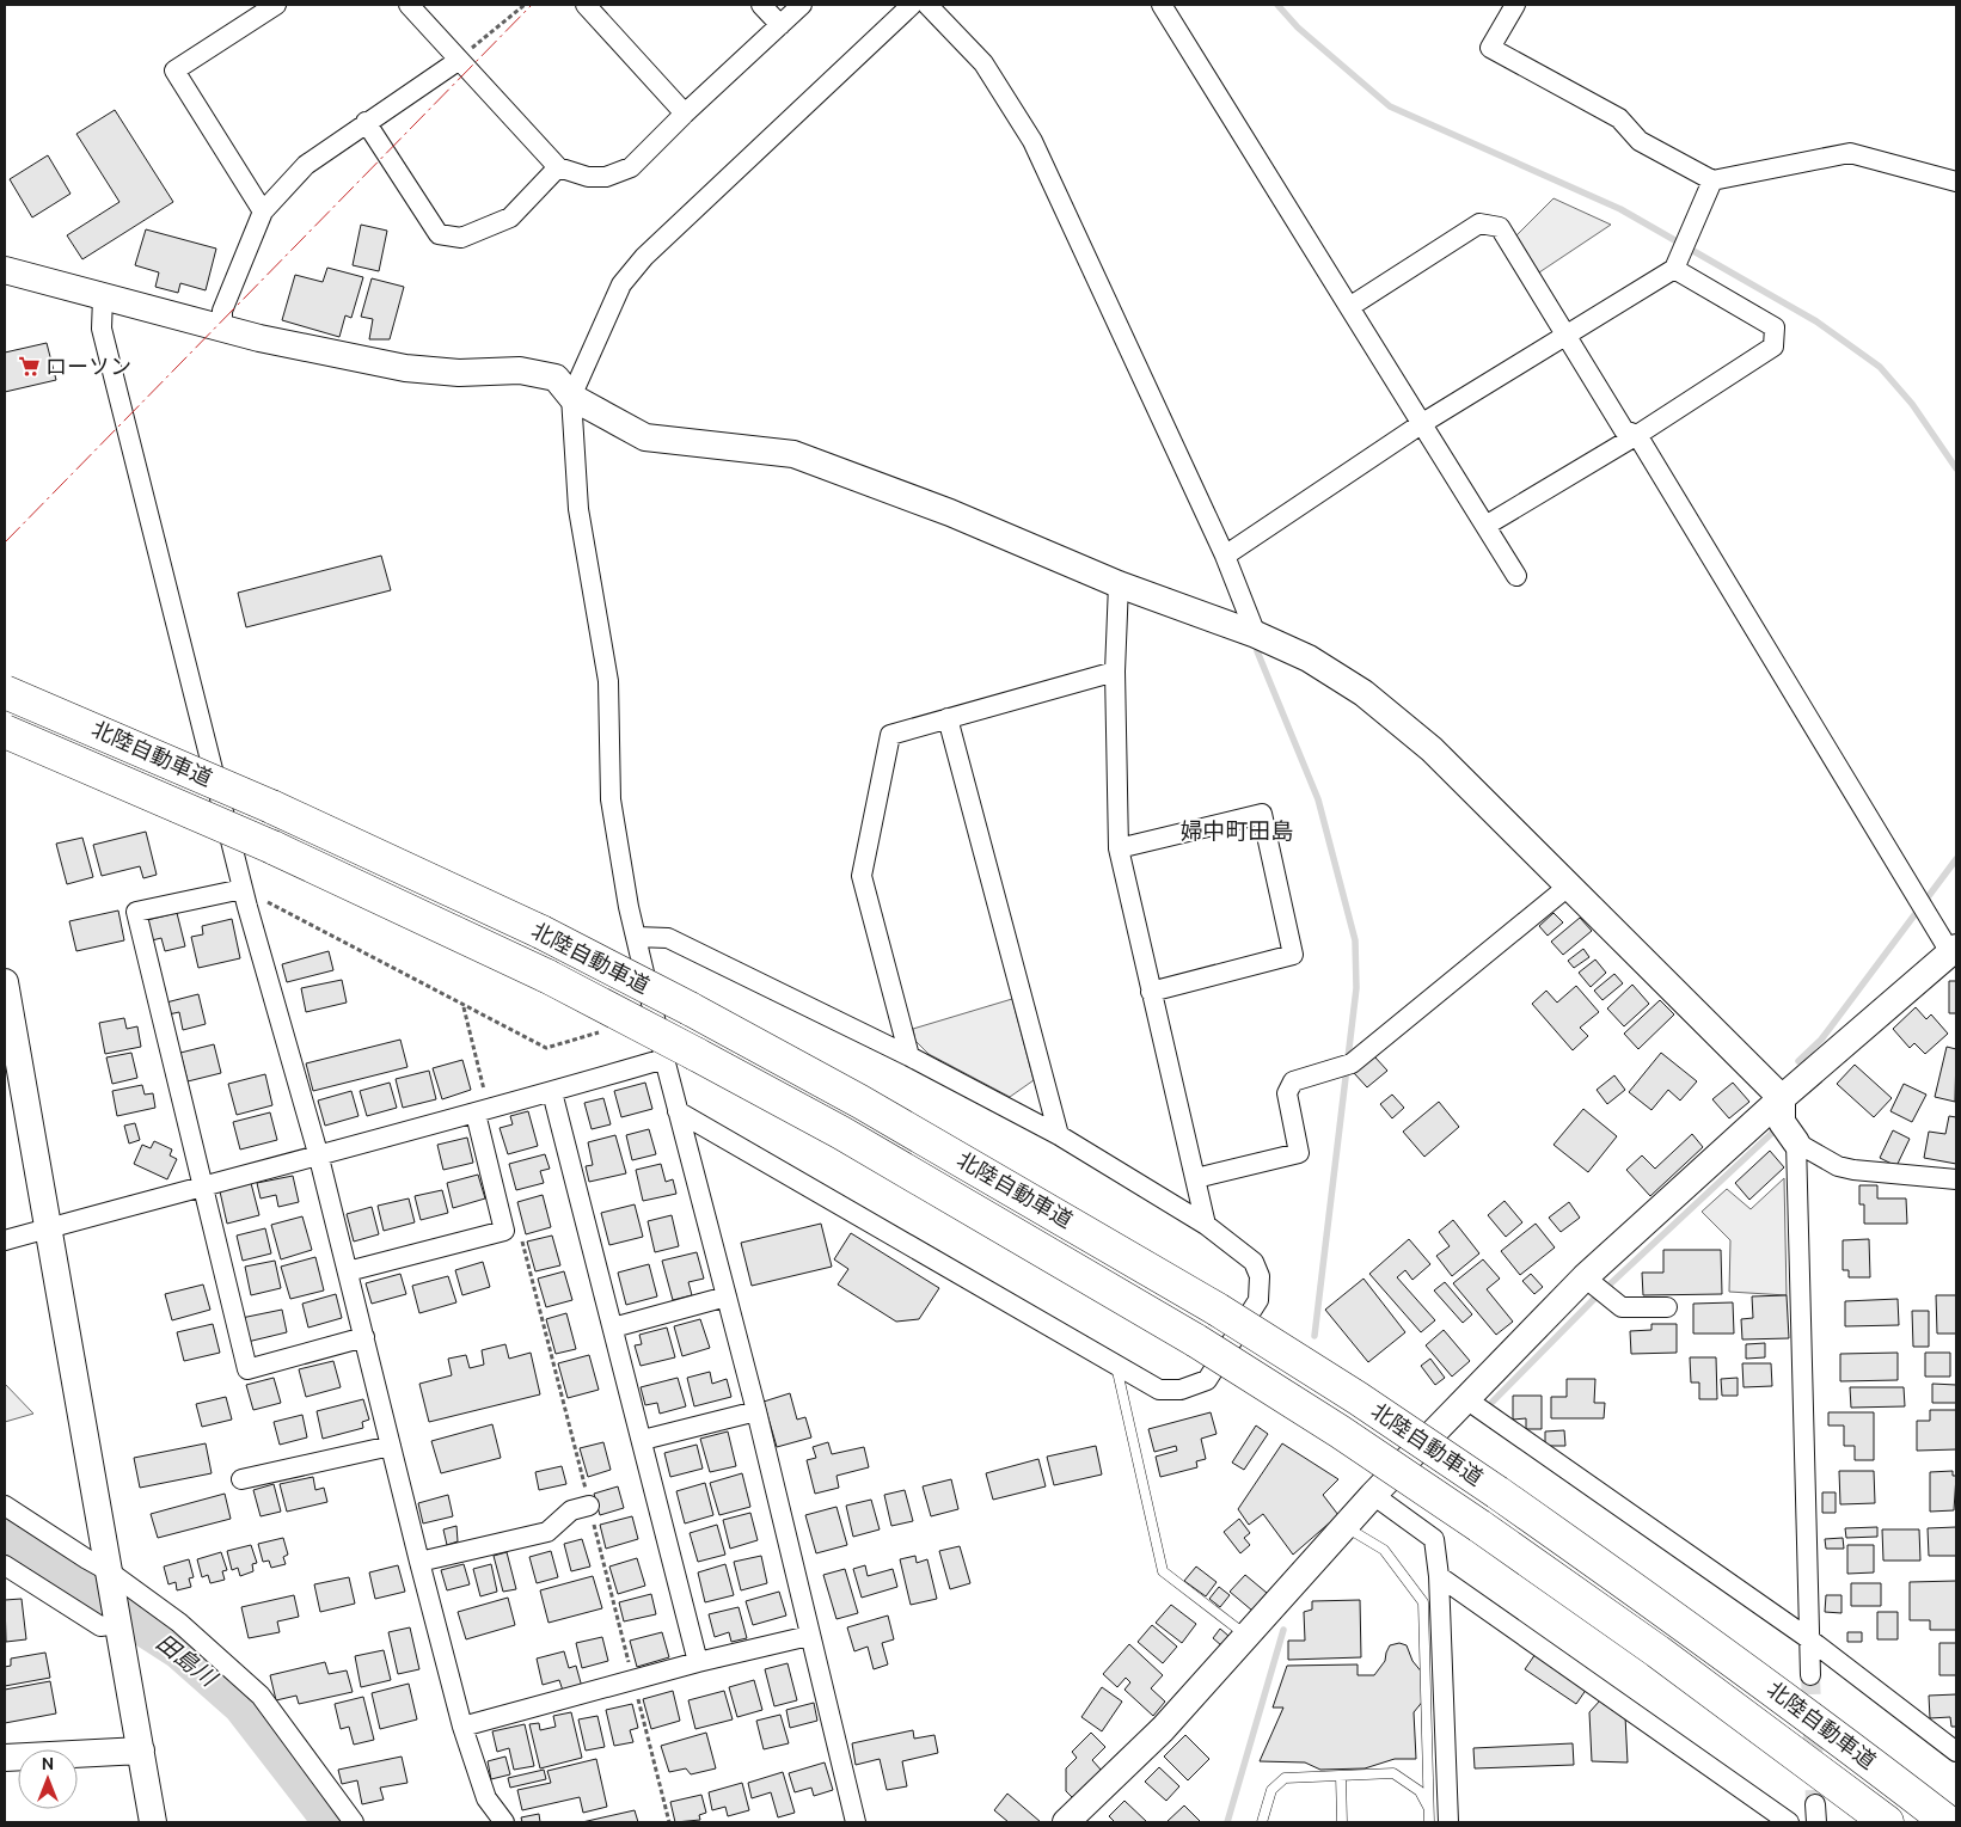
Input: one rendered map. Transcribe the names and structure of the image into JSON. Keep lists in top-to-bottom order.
{
  "streets": {
    "highway": ["北陸自動車道"]
  },
  "districts": ["婦中町田島"],
  "water": ["田島川"],
  "places": {
    "supermarket": ["ローソン"]
  },
  "north": "top"
}
